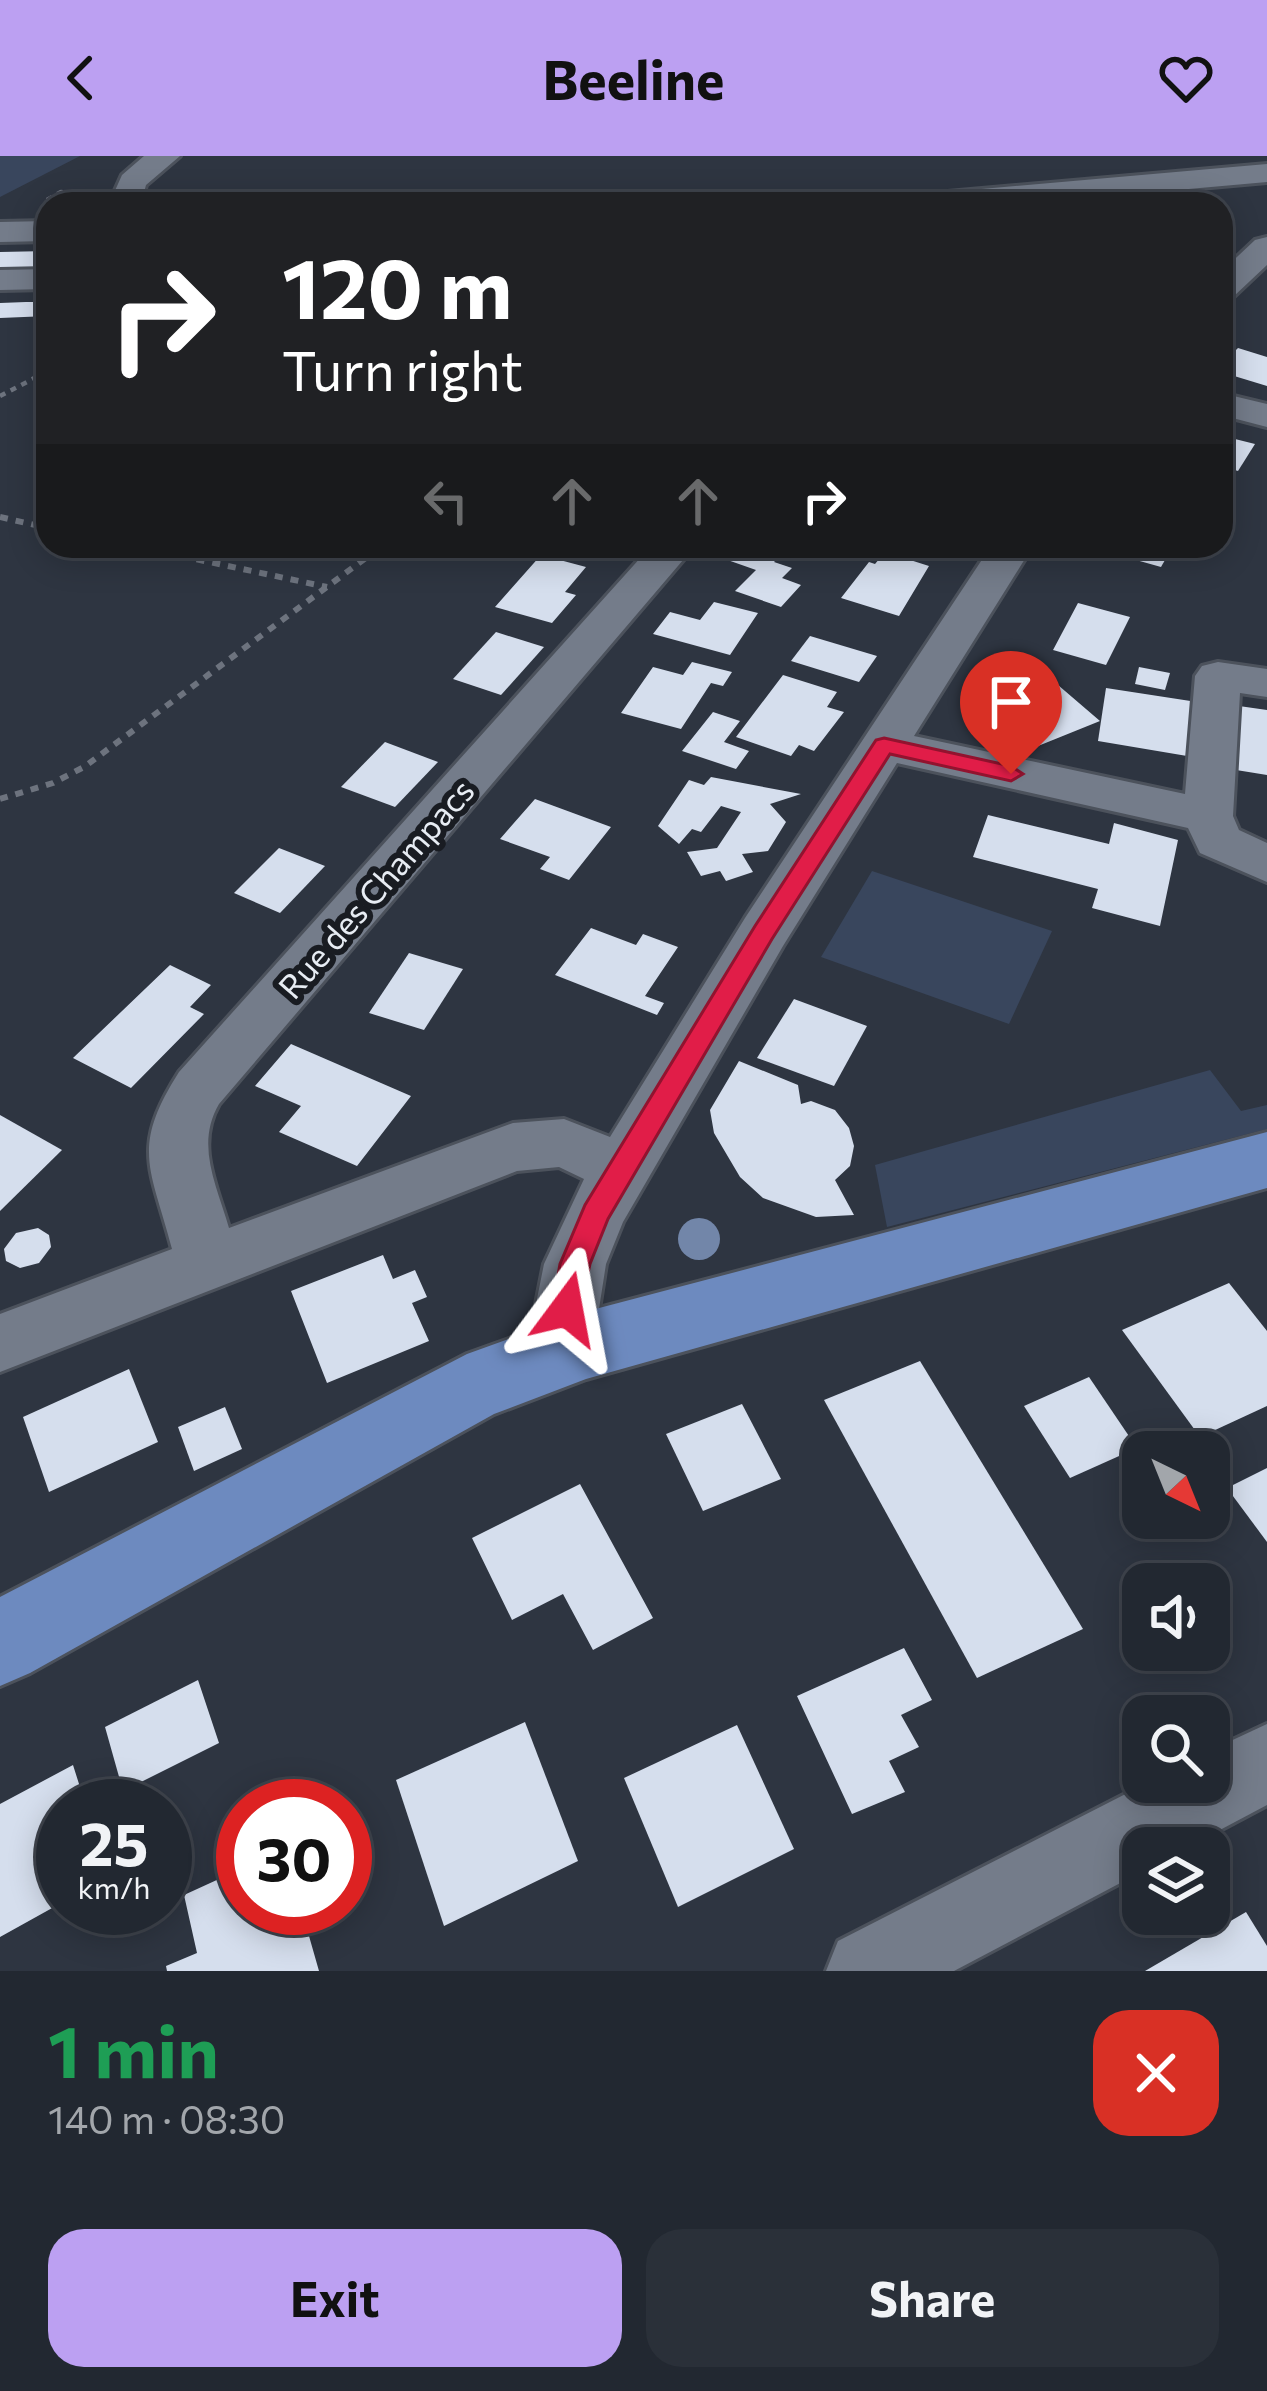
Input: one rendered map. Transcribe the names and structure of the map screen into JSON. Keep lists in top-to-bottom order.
{
  "streets": {
    "street": ["Rue des Champacs"]
  },
  "north": "bottom right",
  "page": {
    "header": "Beeline",
    "turn": ["120 m", "Turn right"],
    "speed": "25 km/h",
    "limit": "30",
    "heading": ["1 min", "140 m · 08:30"],
    "buttons": ["Exit", "Share"]
  }
}
